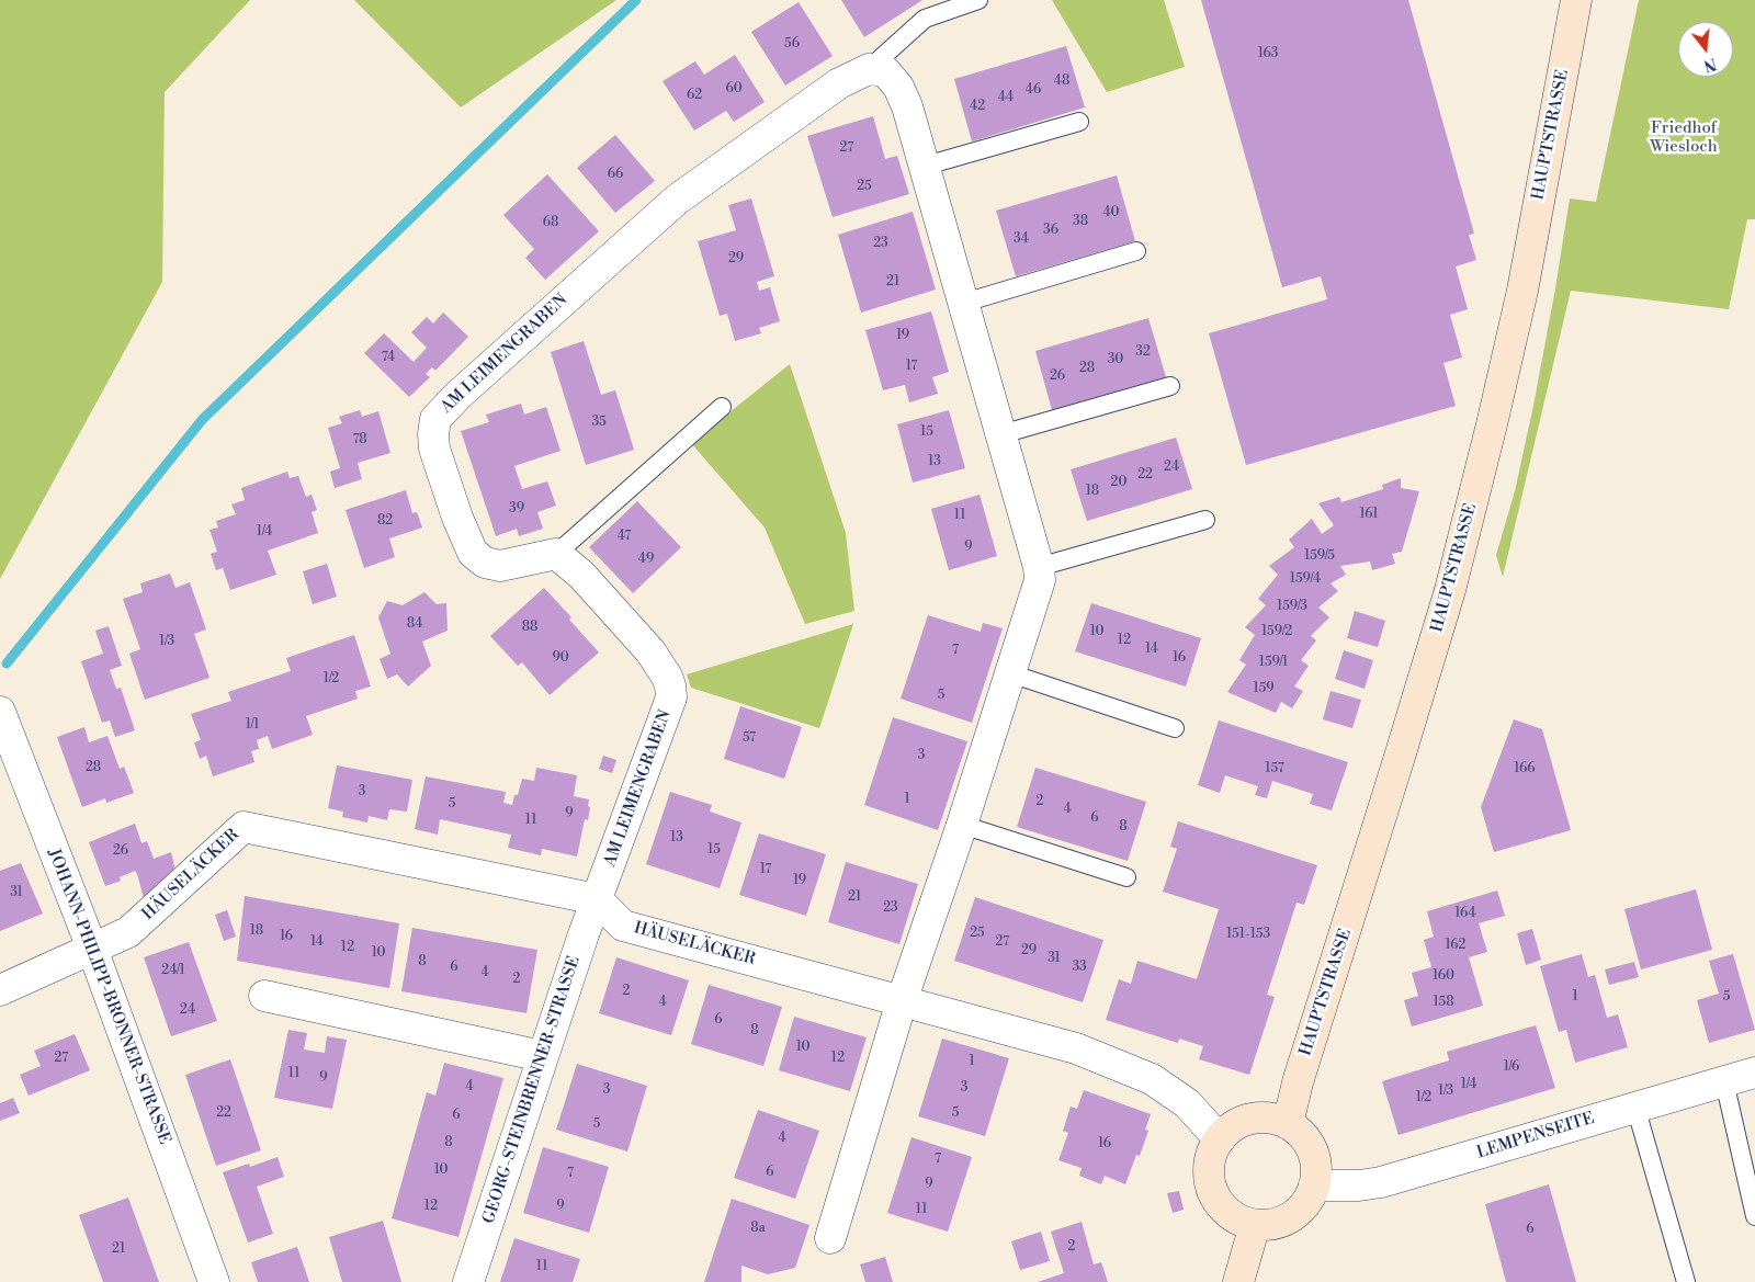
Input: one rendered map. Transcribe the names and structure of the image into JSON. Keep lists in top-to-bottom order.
{
  "streets": {
    "street": [
      "HAUPTSTRASSE",
      "AM LEIMENGRABEN",
      "HÄUSELÄCKER",
      "JOHANN-PHILIPP-BRONNER-STRASSE",
      "GEORG-STEINBRENNER-STRASSE",
      "LEMPENSEITE"
    ]
  },
  "crossings": [
    ["HAUPTSTRASSE", "HÄUSELÄCKER"],
    ["HAUPTSTRASSE", "LEMPENSEITE"],
    ["AM LEIMENGRABEN", "HÄUSELÄCKER"],
    ["AM LEIMENGRABEN", "GEORG-STEINBRENNER-STRASSE"],
    ["HÄUSELÄCKER", "JOHANN-PHILIPP-BRONNER-STRASSE"],
    ["HÄUSELÄCKER", "GEORG-STEINBRENNER-STRASSE"],
    ["HÄUSELÄCKER", "LEMPENSEITE"]
  ],
  "parks": ["Friedhof Wiesloch"],
  "house_numbers": [
    "56",
    "163",
    "48",
    "60",
    "46",
    "62",
    "44",
    "42",
    "27",
    "66",
    "25",
    "40",
    "38",
    "68",
    "36",
    "34",
    "23",
    "29",
    "21",
    "19",
    "32",
    "74",
    "30",
    "17",
    "28",
    "26",
    "35",
    "15",
    "78",
    "13",
    "24",
    "22",
    "20",
    "18",
    "39",
    "161",
    "11",
    "82",
    "1/4",
    "47",
    "9",
    "159/5",
    "49",
    "159/4",
    "159/3",
    "84",
    "88",
    "10",
    "159/2",
    "12",
    "1/3",
    "14",
    "7",
    "90",
    "16",
    "159/1",
    "1/2",
    "159",
    "5",
    "1/1",
    "57",
    "3",
    "28",
    "157",
    "166",
    "3",
    "1",
    "2",
    "5",
    "4",
    "9",
    "6",
    "11",
    "8",
    "13",
    "15",
    "26",
    "17",
    "19",
    "31",
    "21",
    "23",
    "164",
    "18",
    "25",
    "151-153",
    "16",
    "14",
    "27",
    "162",
    "12",
    "29",
    "10",
    "31",
    "8",
    "6",
    "33",
    "24/1",
    "4",
    "160",
    "2",
    "2",
    "1",
    "5",
    "4",
    "158",
    "24",
    "6",
    "8",
    "10",
    "27",
    "12",
    "1",
    "1/6",
    "11",
    "9",
    "1/4",
    "4",
    "3",
    "3",
    "1/3",
    "1/2",
    "22",
    "5",
    "6",
    "5",
    "4",
    "8",
    "16",
    "7",
    "10",
    "6",
    "7",
    "9",
    "12",
    "9",
    "11",
    "8a",
    "6",
    "2",
    "21",
    "11"
  ],
  "north": "bottom"
}
